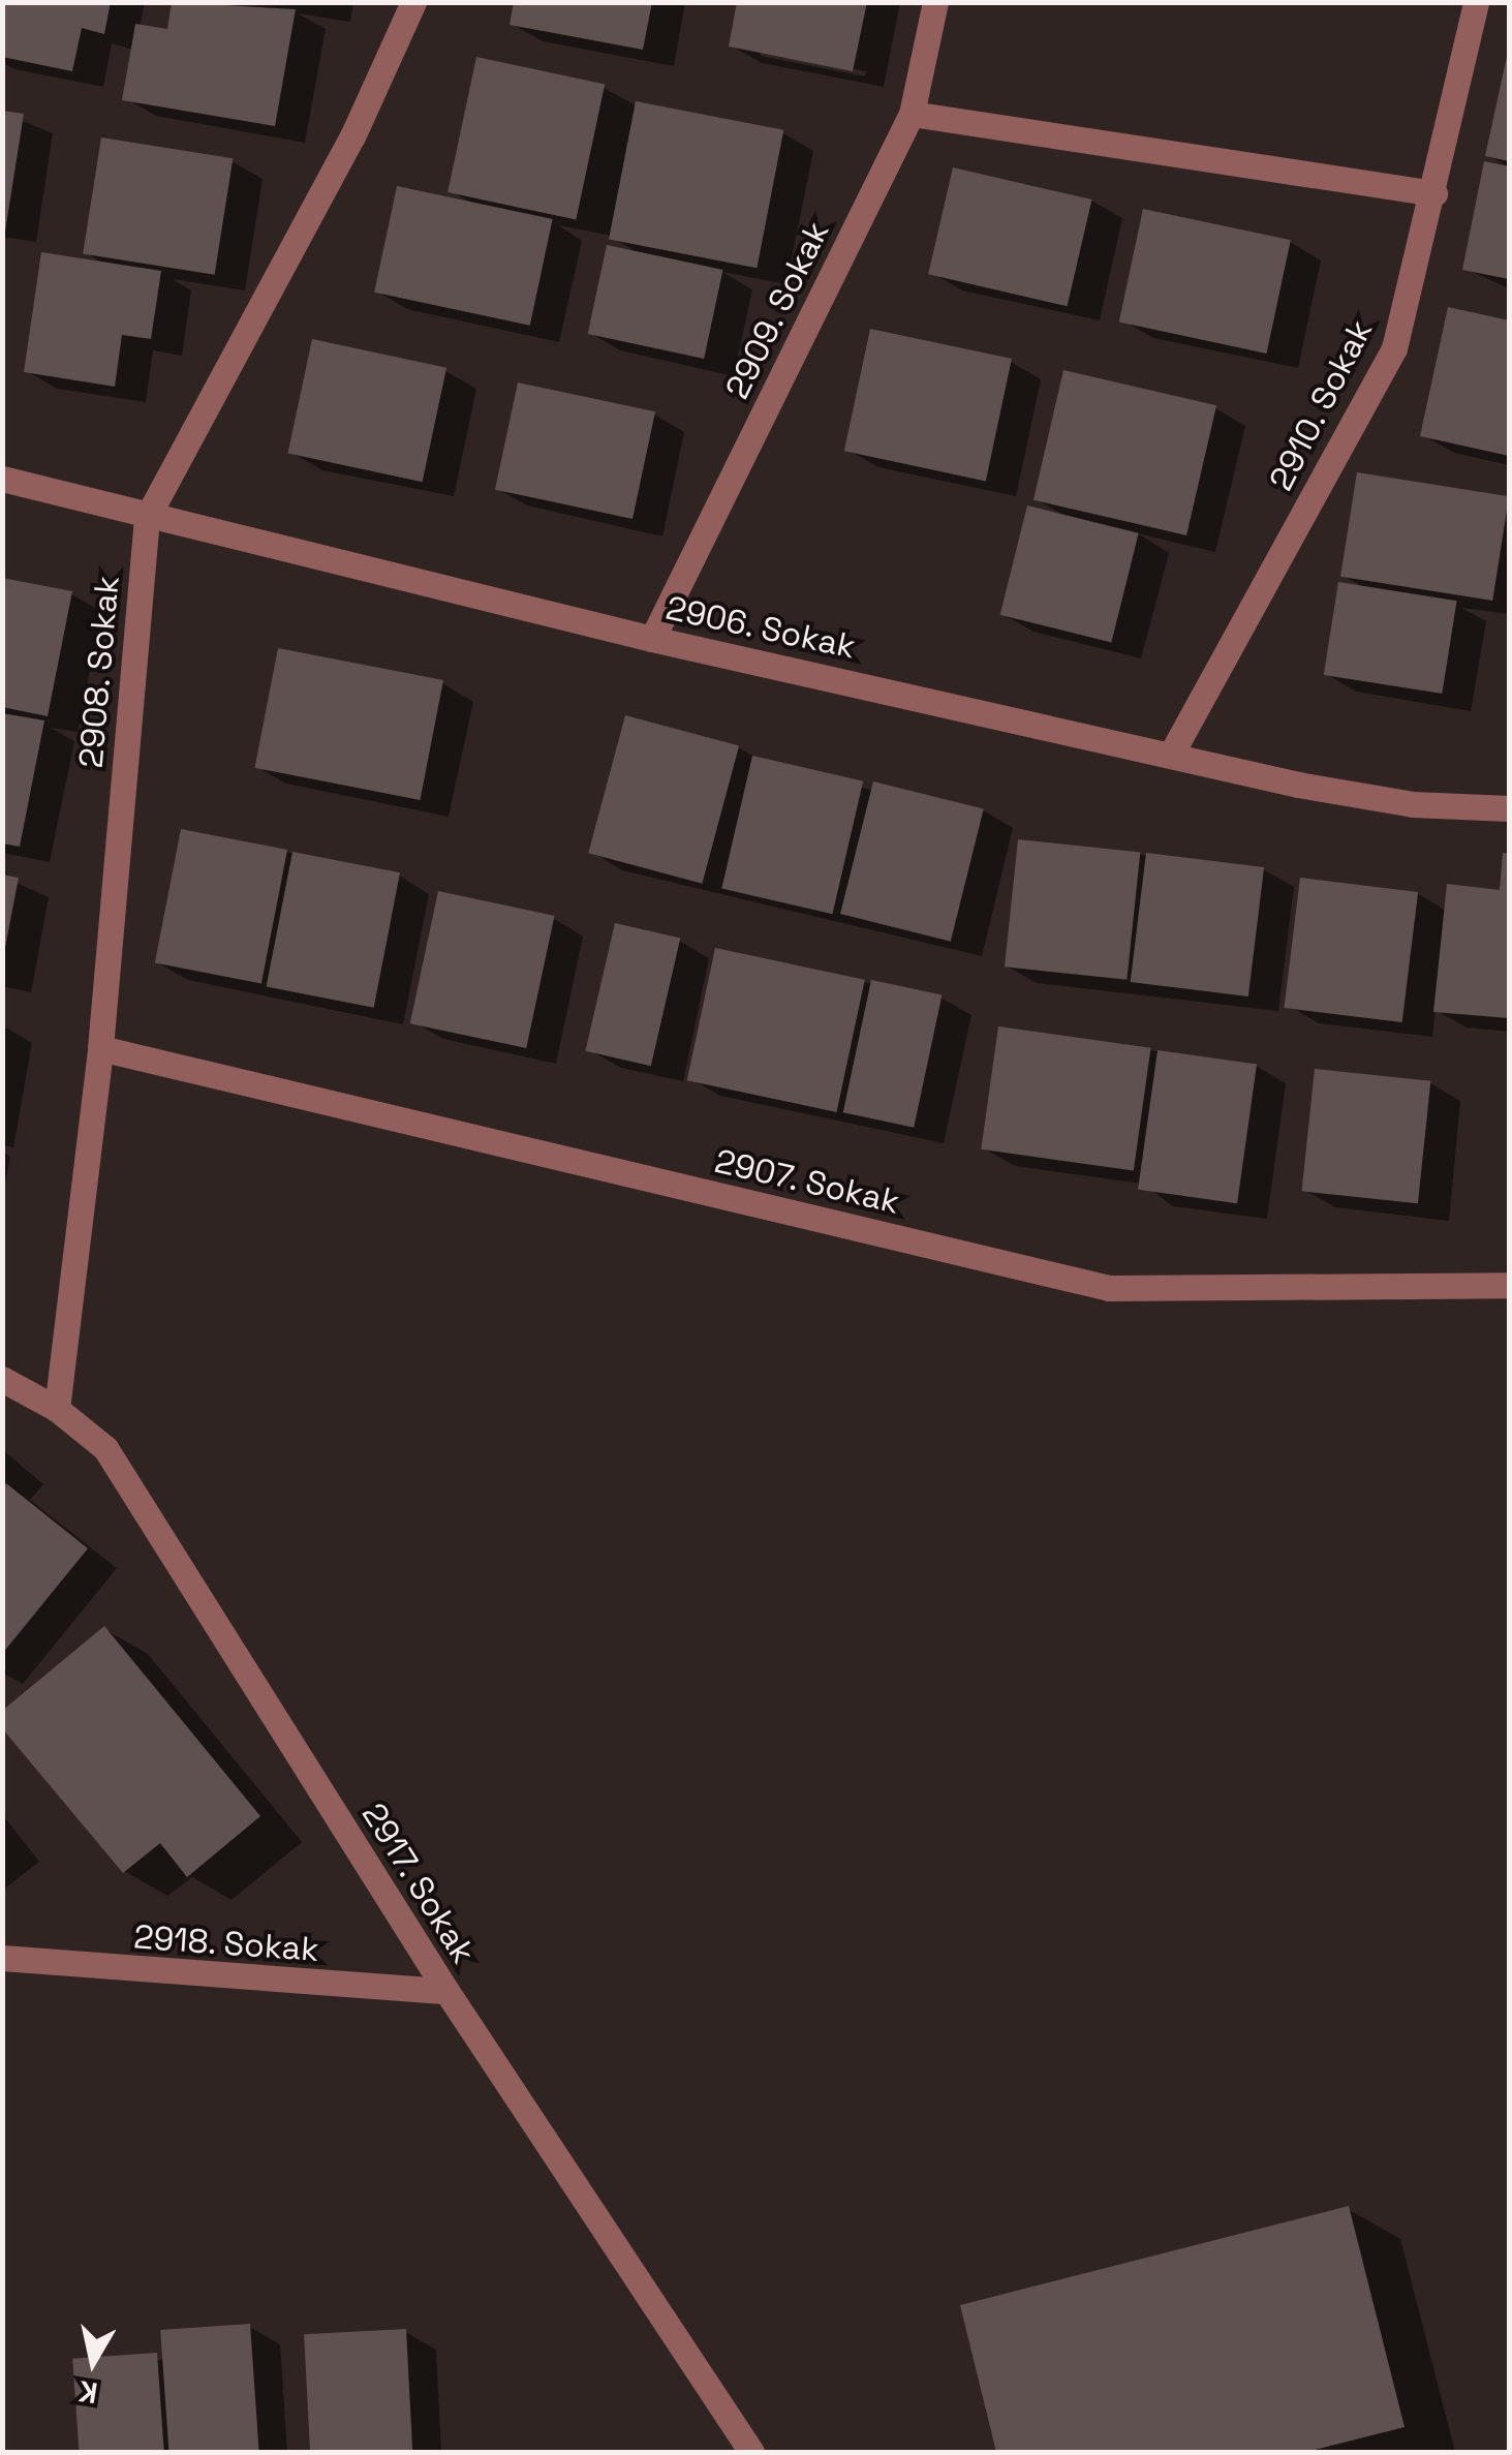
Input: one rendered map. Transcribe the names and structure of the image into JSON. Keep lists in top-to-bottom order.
{
  "streets": {
    "street": [
      "2909. Sokak",
      "2910. Sokak",
      "2906. Sokak",
      "2908. Sokak",
      "2907. Sokak",
      "2917. Sokak",
      "2918. Sokak"
    ]
  },
  "crossings": [
    ["2909. Sokak", "2906. Sokak"],
    ["2910. Sokak", "2906. Sokak"],
    ["2906. Sokak", "2908. Sokak"],
    ["2908. Sokak", "2907. Sokak"],
    ["2908. Sokak", "2917. Sokak"],
    ["2917. Sokak", "2918. Sokak"]
  ],
  "north": "bottom"
}
